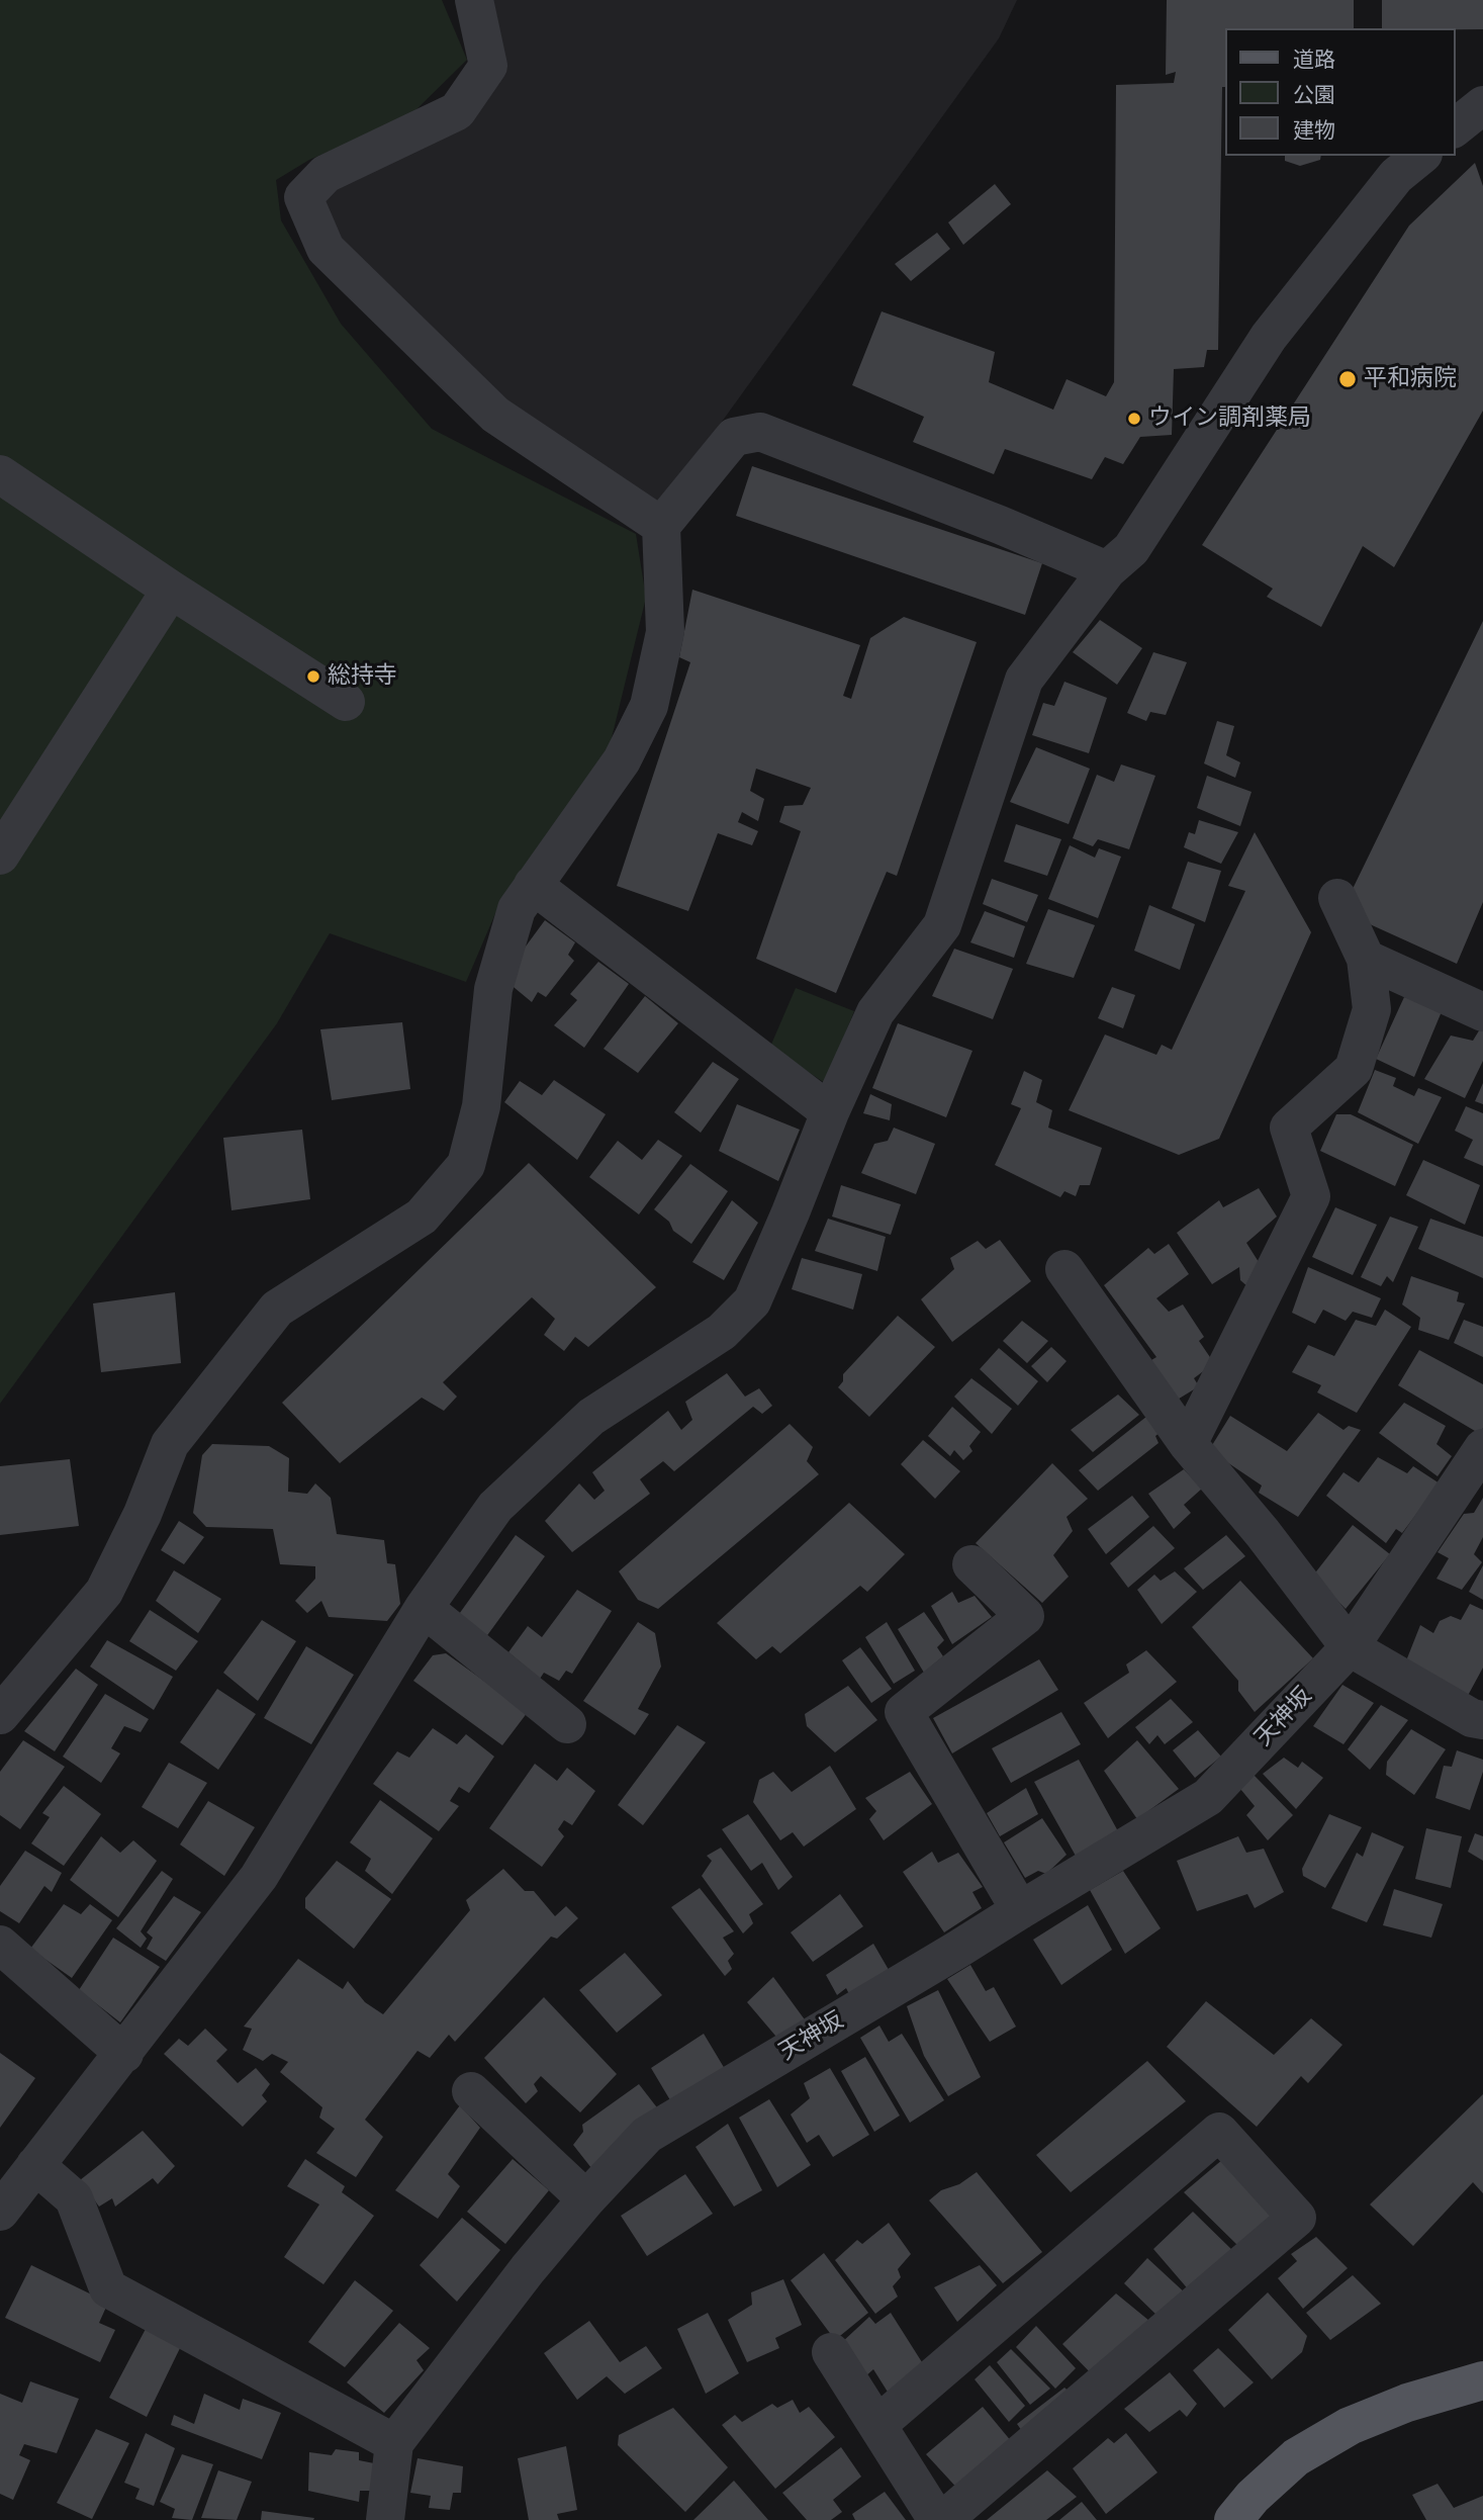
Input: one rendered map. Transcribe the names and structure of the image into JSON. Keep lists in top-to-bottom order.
{
  "streets": {
    "street": ["天神坂"]
  },
  "places": ["平和病院", "ウイン調剤薬局", "総持寺"],
  "legend": ["道路", "公園", "建物"]
}
